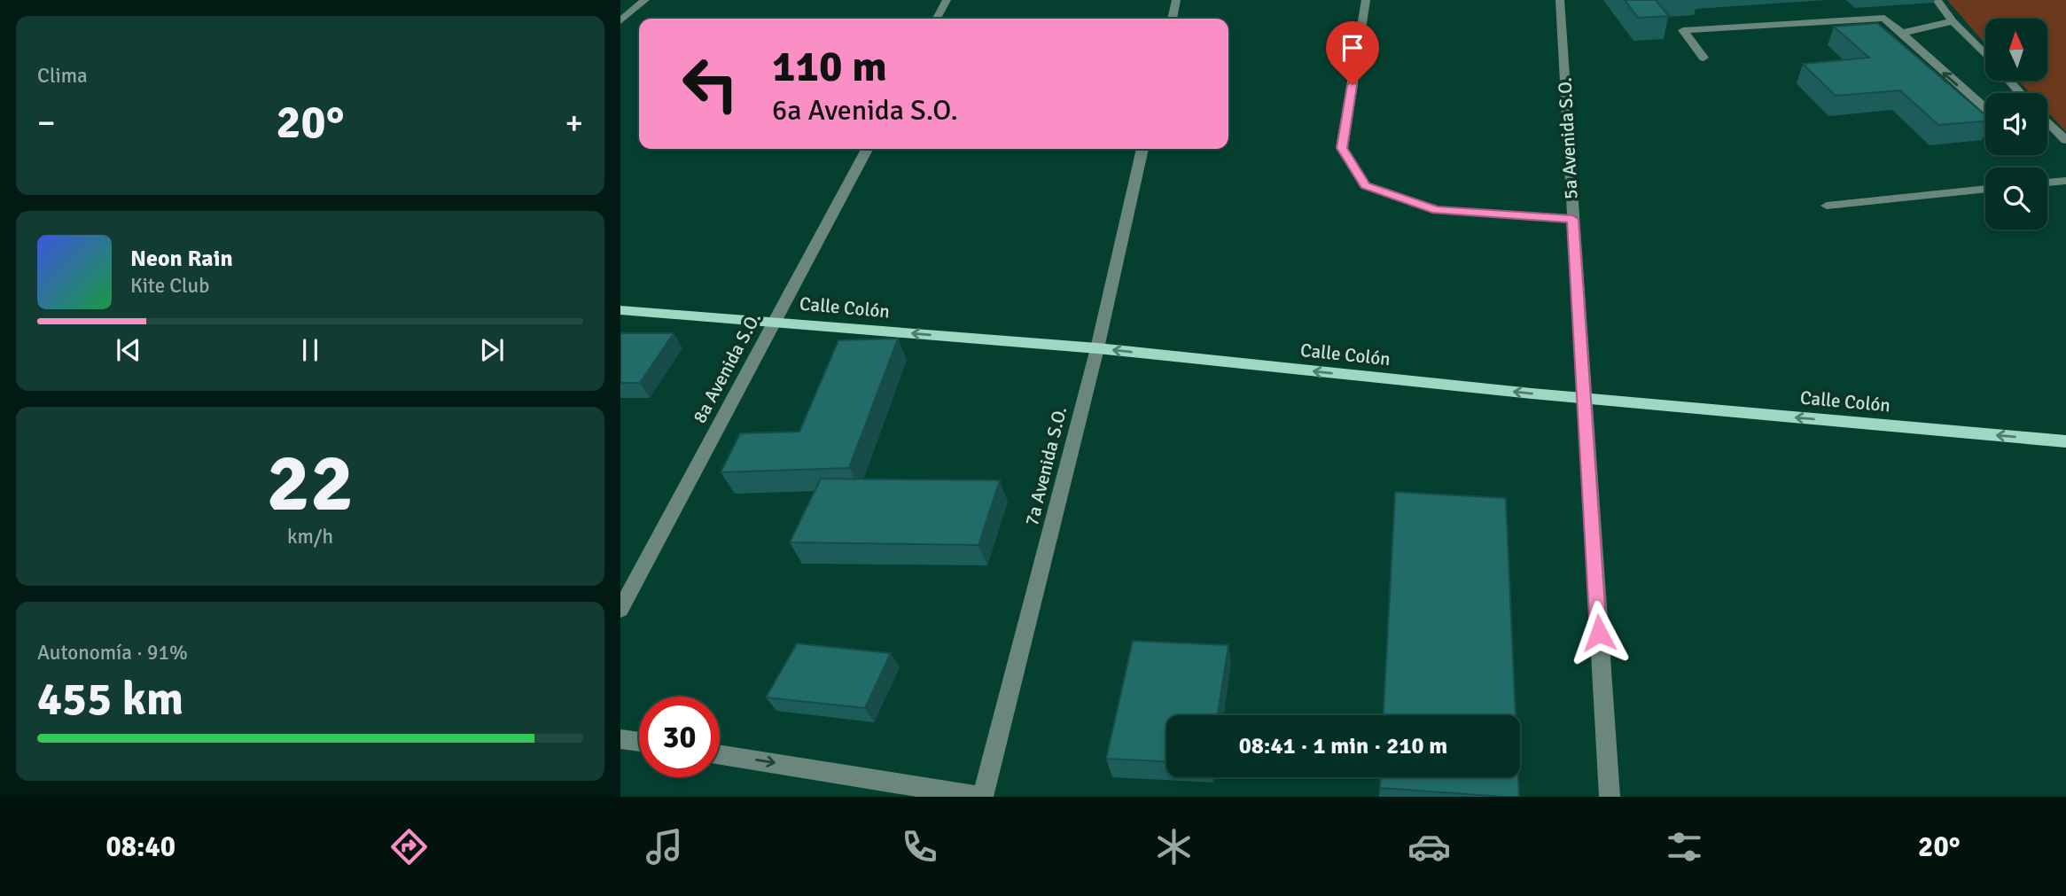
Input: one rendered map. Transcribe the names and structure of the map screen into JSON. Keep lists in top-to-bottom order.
{
  "streets": {
    "main road": ["Calle Colón"],
    "street": ["5a Avenida S.O.", "8a Avenida S.O.", "7a Avenida S.O."]
  },
  "crossings": [
    ["5a Avenida S.O.", "Calle Colón"],
    ["Calle Colón", "8a Avenida S.O."],
    ["Calle Colón", "7a Avenida S.O."]
  ],
  "one_way": ["Calle Colón"],
  "north": "top",
  "page": {
    "tile": [
      "Clima",
      ["22", "km/h"],
      ["Autonomía · 91%", "455 km"]
    ],
    "turn": ["110 m", "6a Avenida S.O."],
    "heat": ["−", "20°", "+"],
    "song": ["Neon Rain", "Kite Club"],
    "limit": "30",
    "trip": "08:41 · 1 min · 210 m",
    "tabs": ["08:40", "20°"]
  }
}
